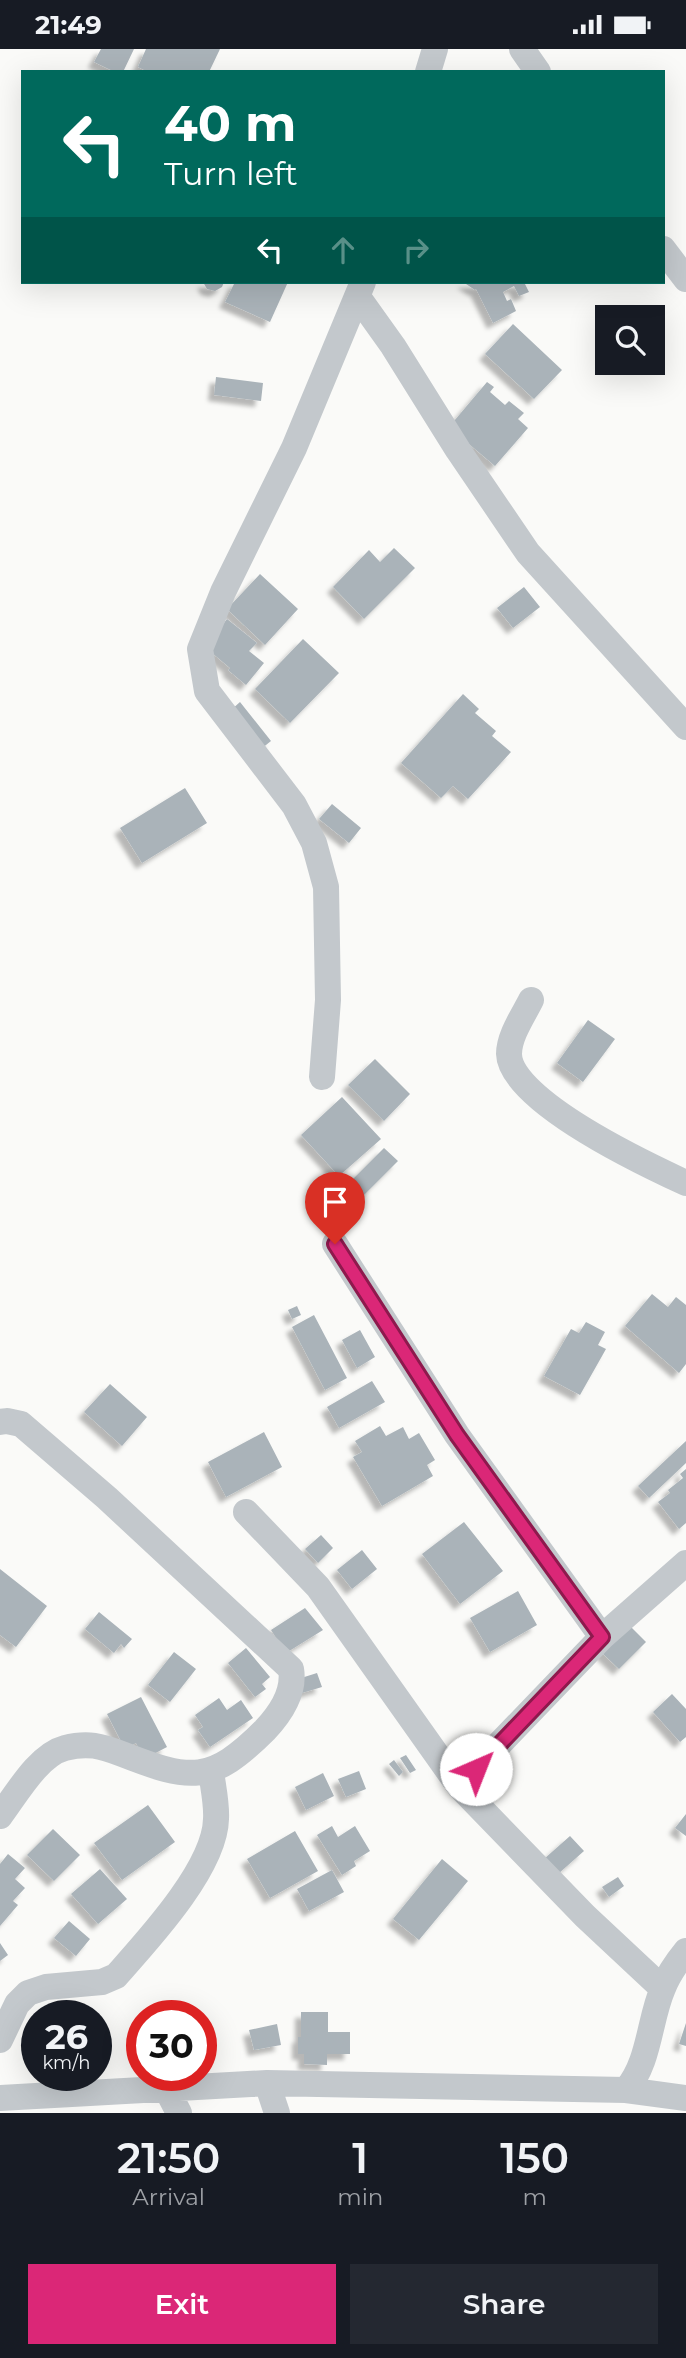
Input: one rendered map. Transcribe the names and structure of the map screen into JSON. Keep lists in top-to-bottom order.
{
  "page": {
    "status": "21:49",
    "turn": ["40 m", "Turn left"],
    "speed": "26 km/h",
    "limit": "30",
    "eta": [
      "21:50",
      "Arrival",
      "1",
      "min",
      "150",
      "m"
    ],
    "buttons": ["Exit", "Share"]
  }
}
